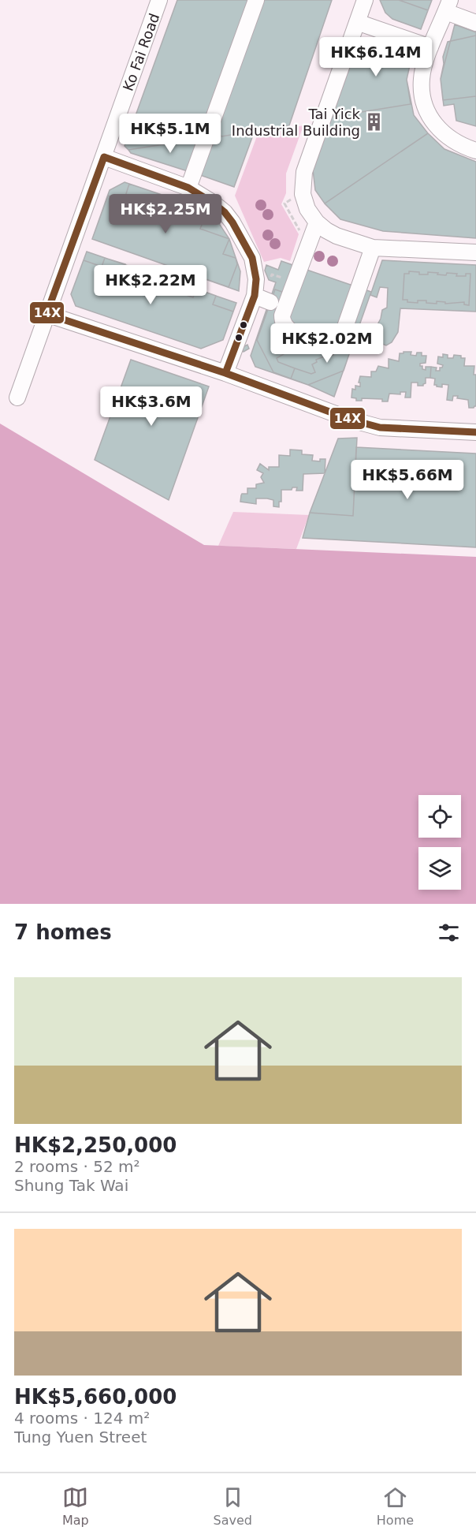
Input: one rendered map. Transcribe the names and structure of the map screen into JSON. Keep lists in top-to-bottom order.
{
  "streets": {
    "street": ["Ko Fai Road"]
  },
  "places": {
    "building": ["Tai Yick Industrial Building"]
  },
  "lines": ["transit line 14X"],
  "page": {
    "price": [
      "HK$6.14M",
      "HK$5.1M",
      "HK$2.25M",
      "HK$2.22M",
      "HK$2.02M",
      "HK$3.6M",
      "HK$5.66M"
    ],
    "heading": "7 homes",
    "list": [
      {
        "name": "HK$2,250,000",
        "note": "2 rooms · 52 m² · Shung Tak Wai"
      },
      {
        "name": "HK$5,660,000",
        "note": "4 rooms · 124 m² · Tung Yuen Street"
      }
    ],
    "tabs": ["Map", "Saved", "Home"]
  }
}
